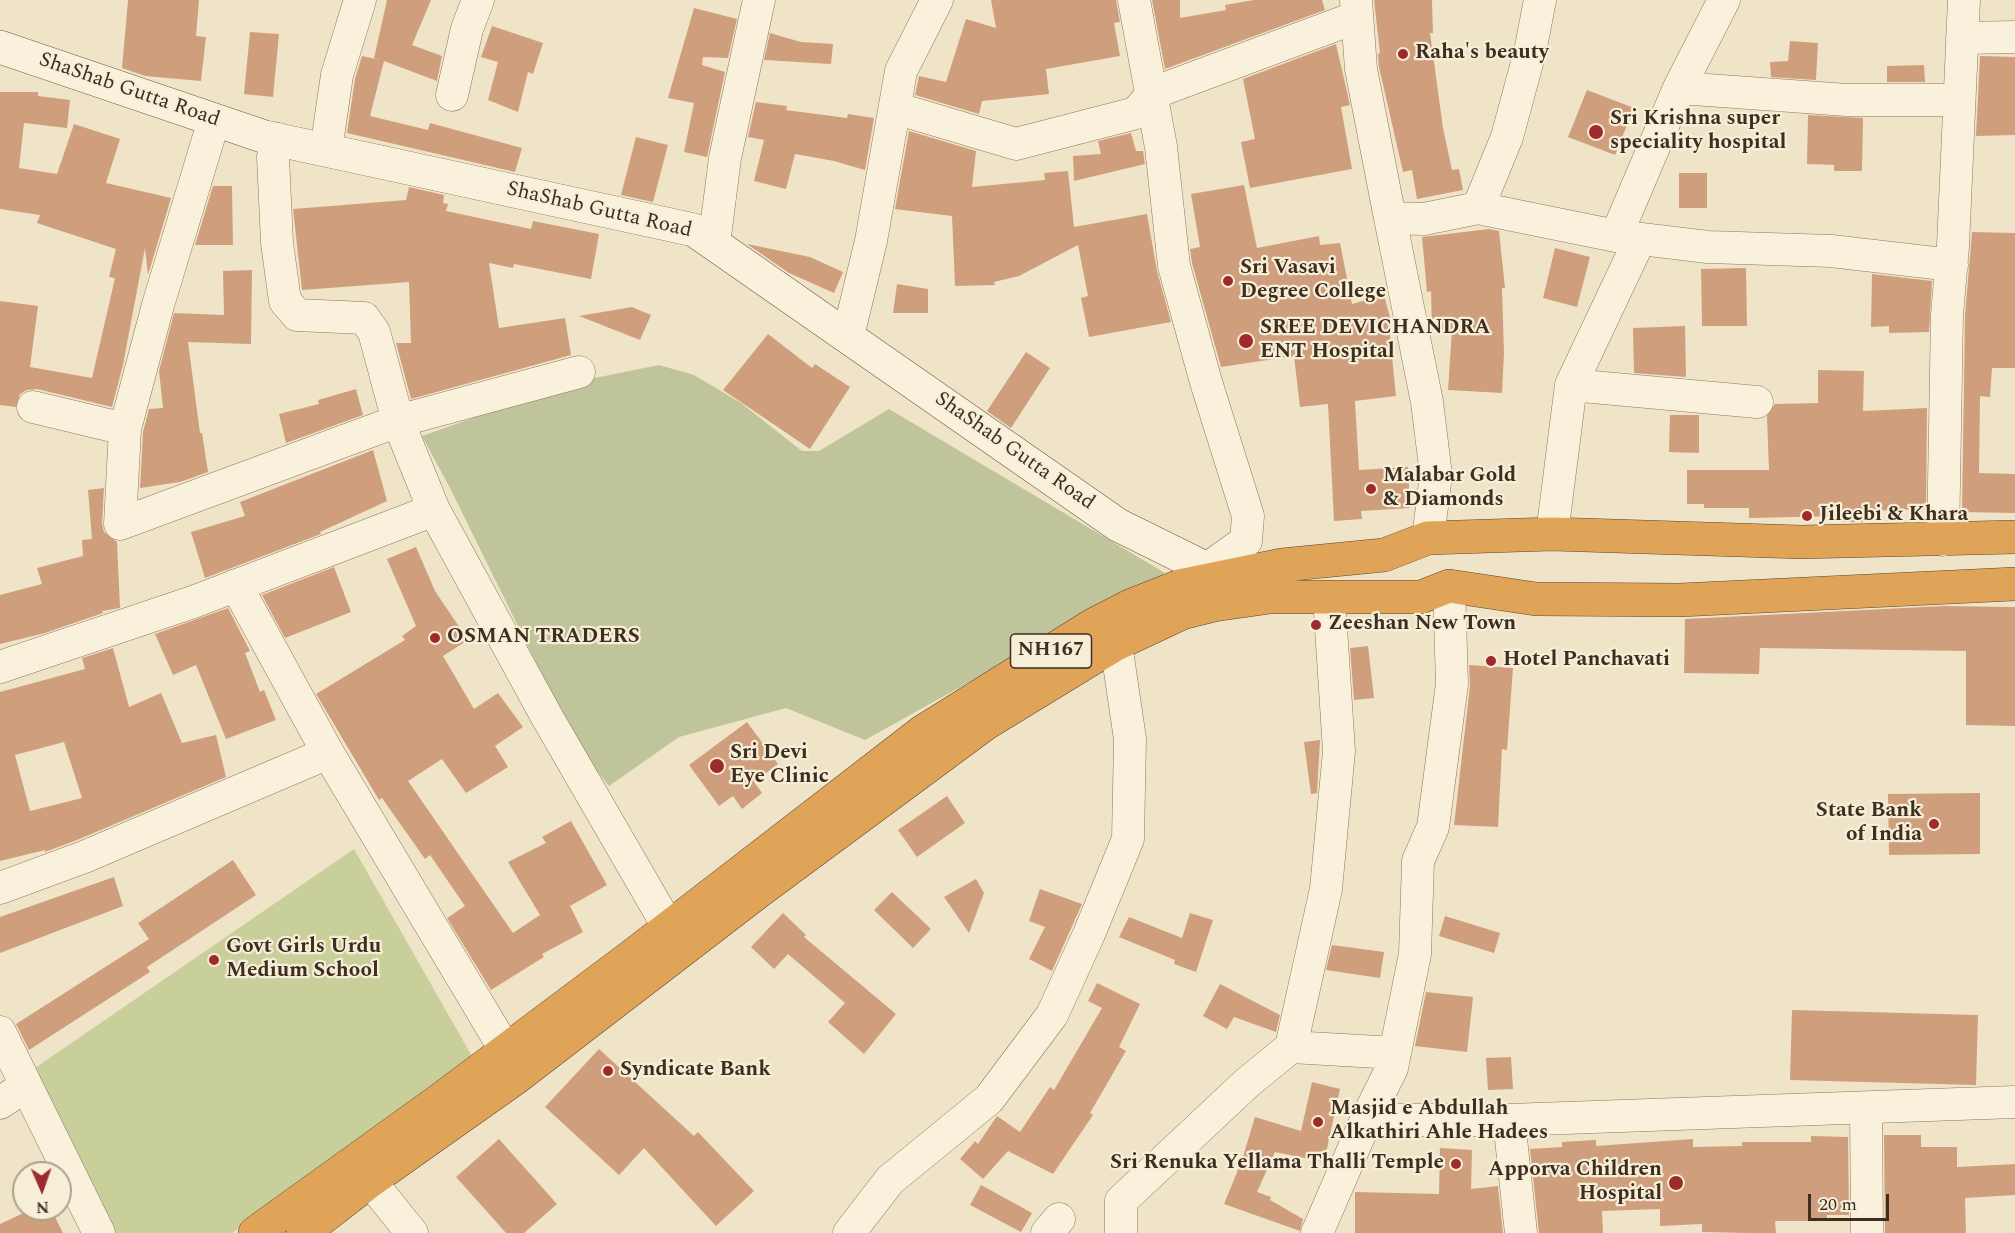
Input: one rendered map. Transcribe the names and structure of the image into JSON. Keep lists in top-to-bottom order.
{
  "streets": {
    "highway": ["NH167"],
    "street": ["ShaShab Gutta Road"]
  },
  "crossings": [
    ["ShaShab Gutta Road", "NH167"]
  ],
  "places": [
    "Raha's beauty",
    "Sri Krishna super speciality hospital",
    "Sri Vasavi Degree College",
    "SREE DEVICHANDRA ENT Hospital",
    "Malabar Gold & Diamonds",
    "Jileebi & Khara",
    "Zeeshan New Town",
    "OSMAN TRADERS",
    "Hotel Panchavati",
    "Sri Devi Eye Clinic",
    "State Bank of India",
    "Govt Girls Urdu Medium School",
    "Syndicate Bank",
    "Masjid e Abdullah Alkathiri Ahle Hadees",
    "Sri Renuka Yellama Thalli Temple",
    "Apporva Children Hospital"
  ],
  "scale_bar": "20 m",
  "north": "bottom"
}
